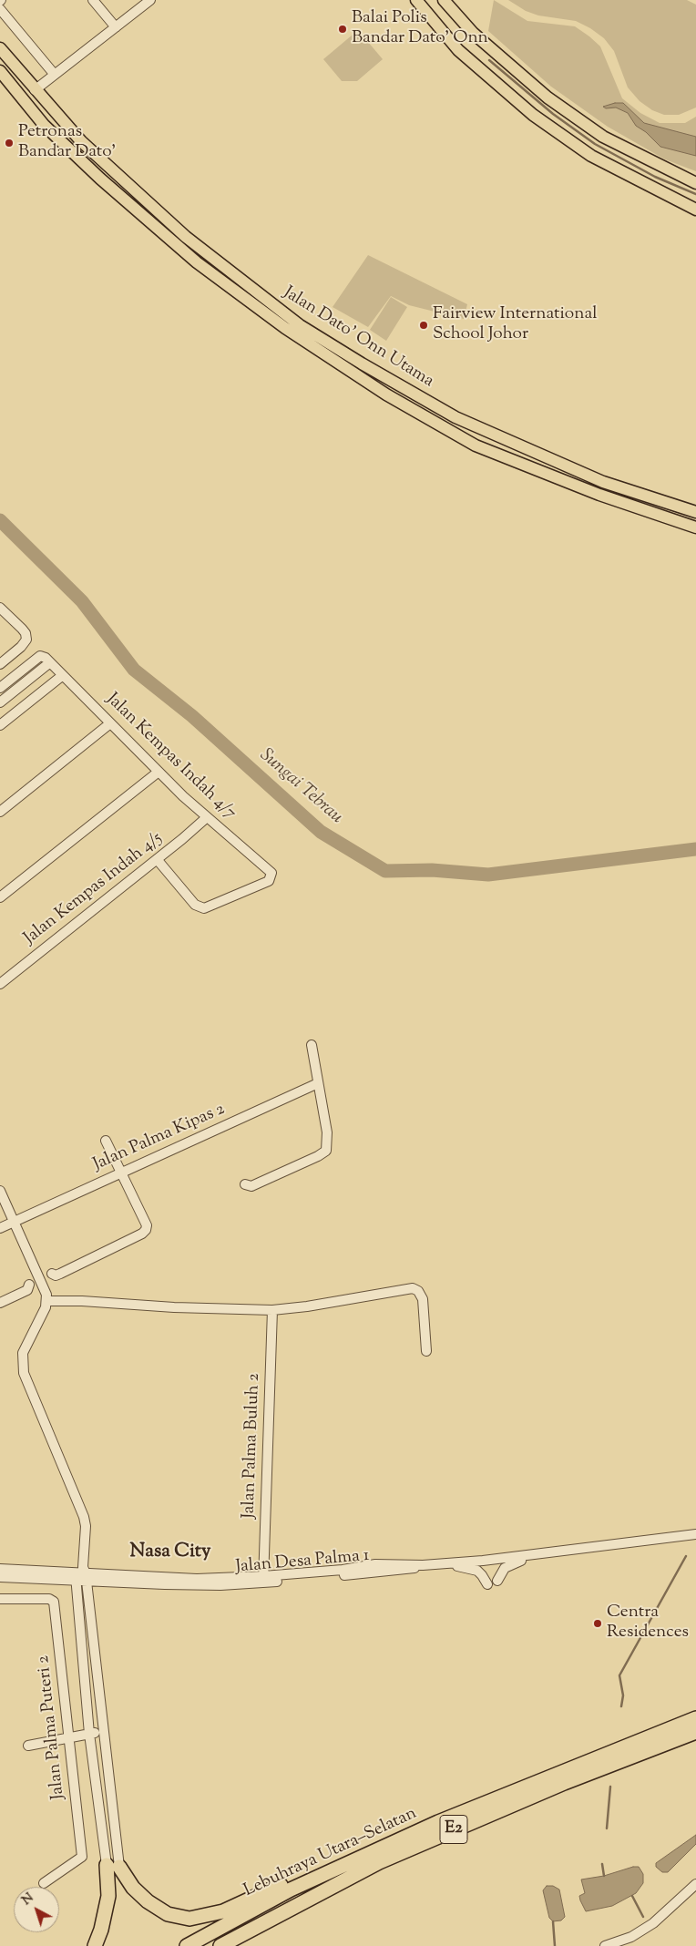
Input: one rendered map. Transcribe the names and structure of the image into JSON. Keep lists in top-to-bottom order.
{
  "streets": {
    "highway": ["E2", "Lebuhraya Utara–Selatan"],
    "main road": ["Jalan Dato' Onn Utama"],
    "street": [
      "Jalan Kempas Indah 4/7",
      "Jalan Kempas Indah 4/5",
      "Jalan Palma Kipas 2",
      "Jalan Palma Buluh 2",
      "Jalan Desa Palma 1",
      "Jalan Palma Puteri 2"
    ]
  },
  "crossings": [
    ["Jalan Kempas Indah 4/7", "Jalan Kempas Indah 4/5"],
    ["Jalan Palma Buluh 2", "Jalan Desa Palma 1"]
  ],
  "districts": ["Nasa City"],
  "water": ["Sungai Tebrau"],
  "places": [
    "Balai Polis Bandar Dato' Onn",
    "Petronas Bandar Dato'",
    "Fairview International School Johor",
    "Centra Residences"
  ],
  "north": "top left"
}
